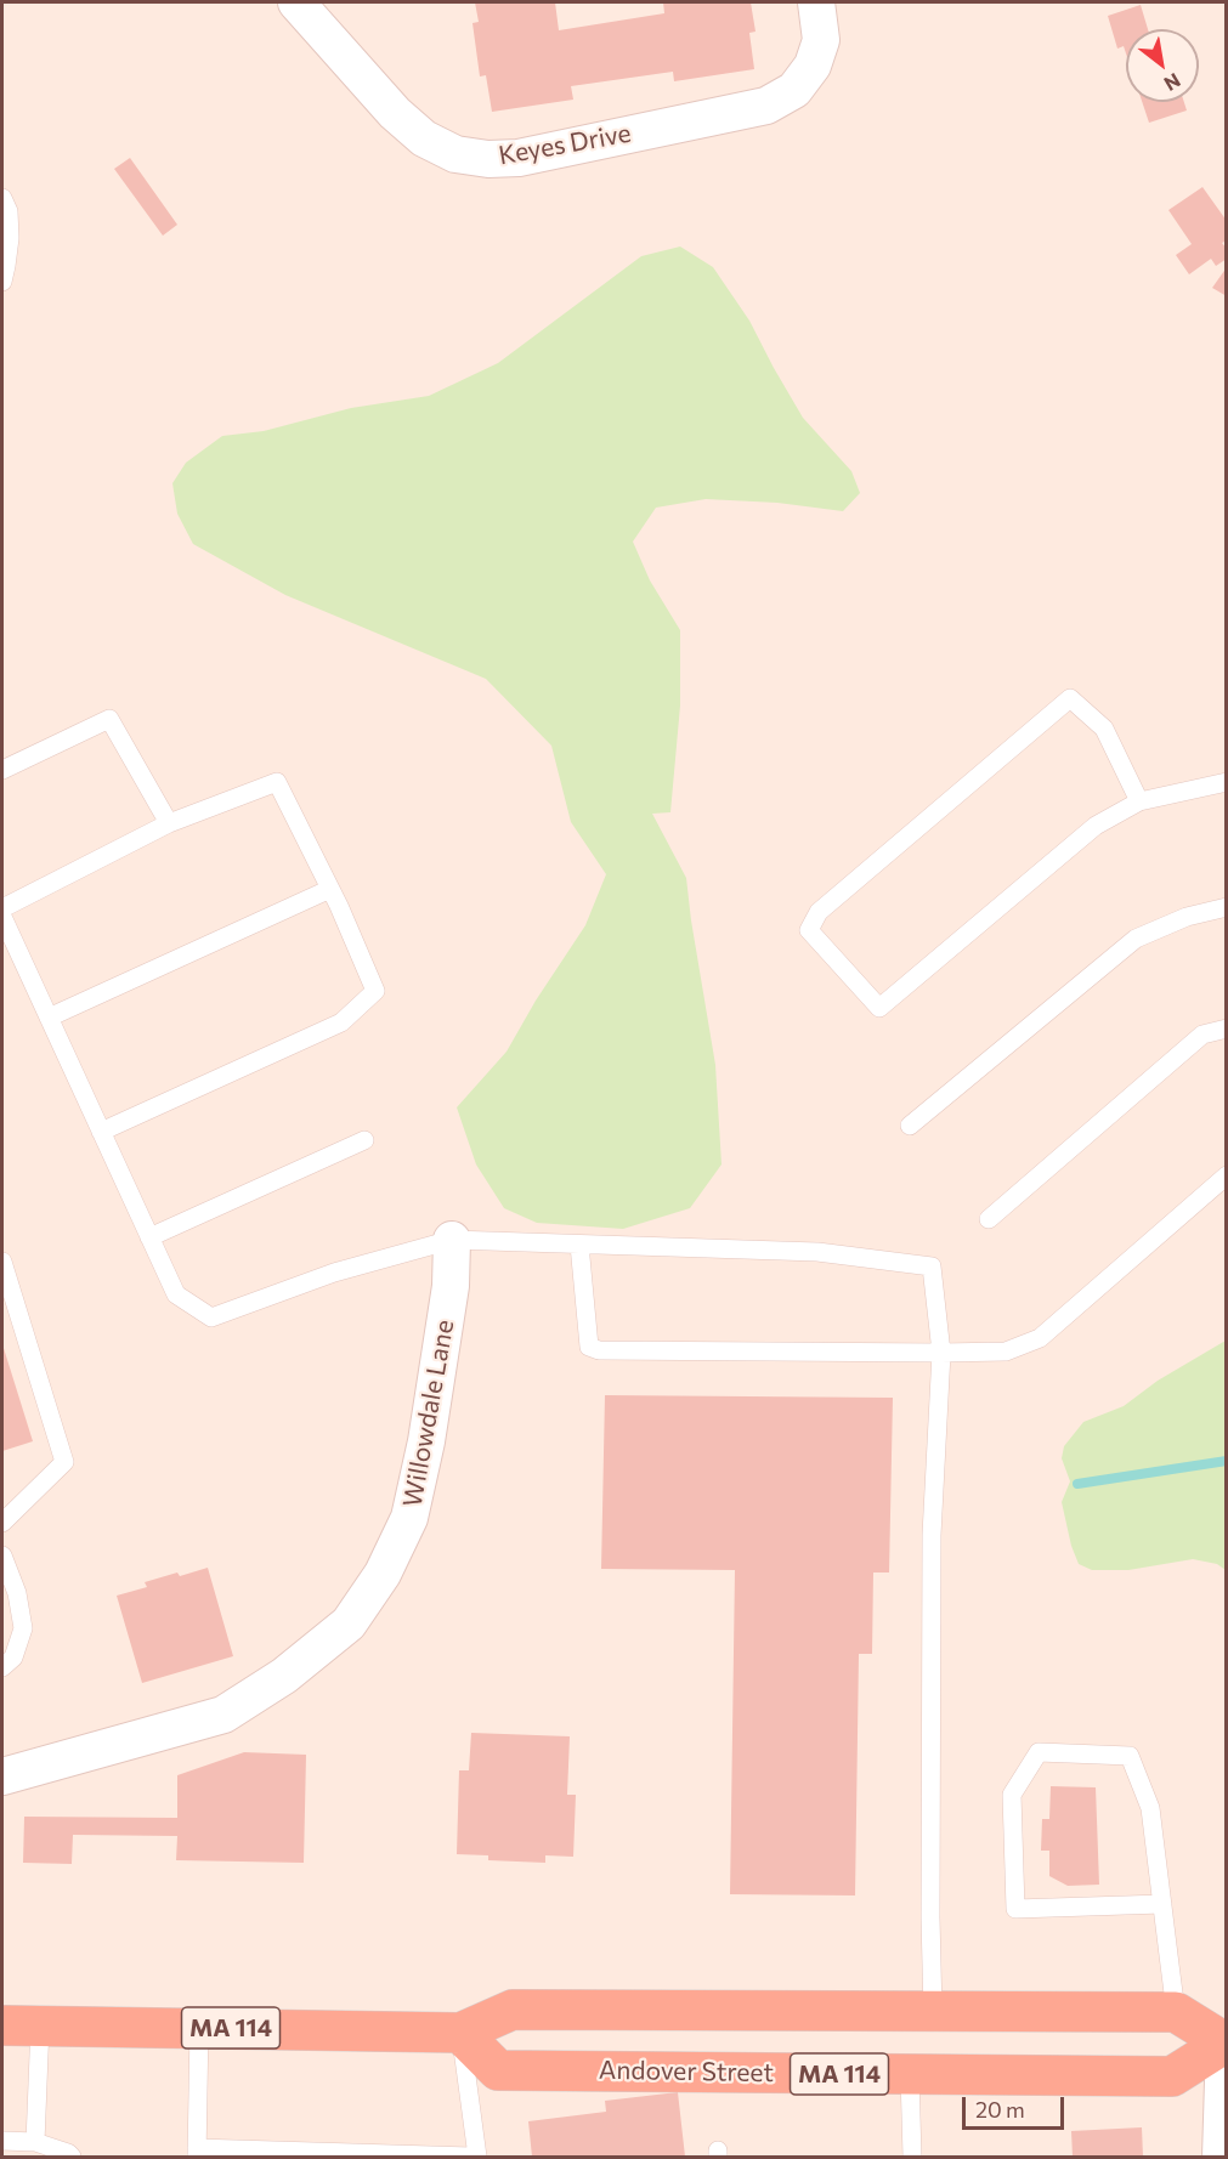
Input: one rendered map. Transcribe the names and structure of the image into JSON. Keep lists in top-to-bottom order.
{
  "streets": {
    "highway": ["MA 114", "Andover Street"],
    "street": ["Keyes Drive", "Willowdale Lane"]
  },
  "crossings": [
    ["MA 114", "Andover Street"]
  ],
  "scale_bar": "20 m",
  "north": "bottom right"
}
